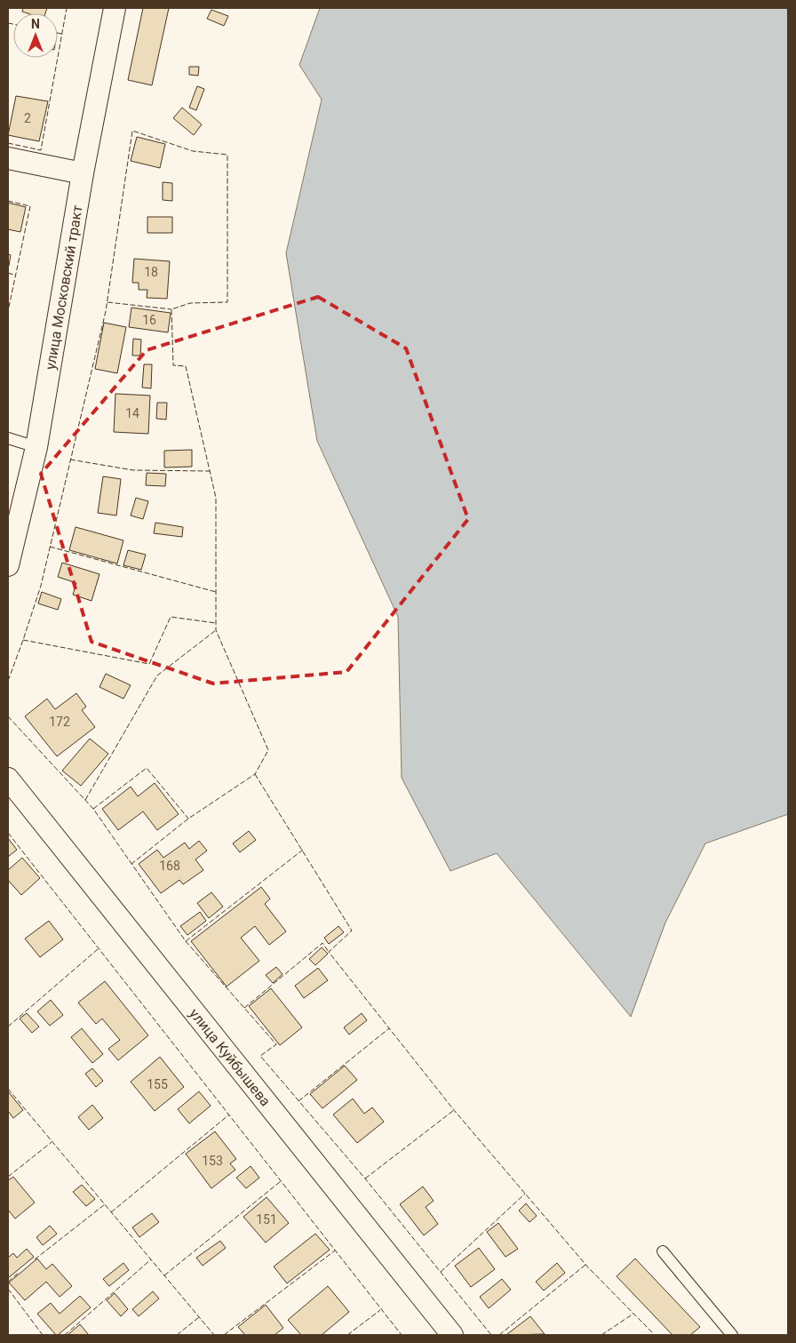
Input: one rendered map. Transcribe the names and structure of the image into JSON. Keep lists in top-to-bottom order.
{
  "streets": {
    "street": ["улица Московский тракт", "улица Куйбышева"]
  },
  "house_numbers": [
    "2",
    "18",
    "16",
    "14",
    "172",
    "168",
    "155",
    "153",
    "151"
  ],
  "north": "top"
}
